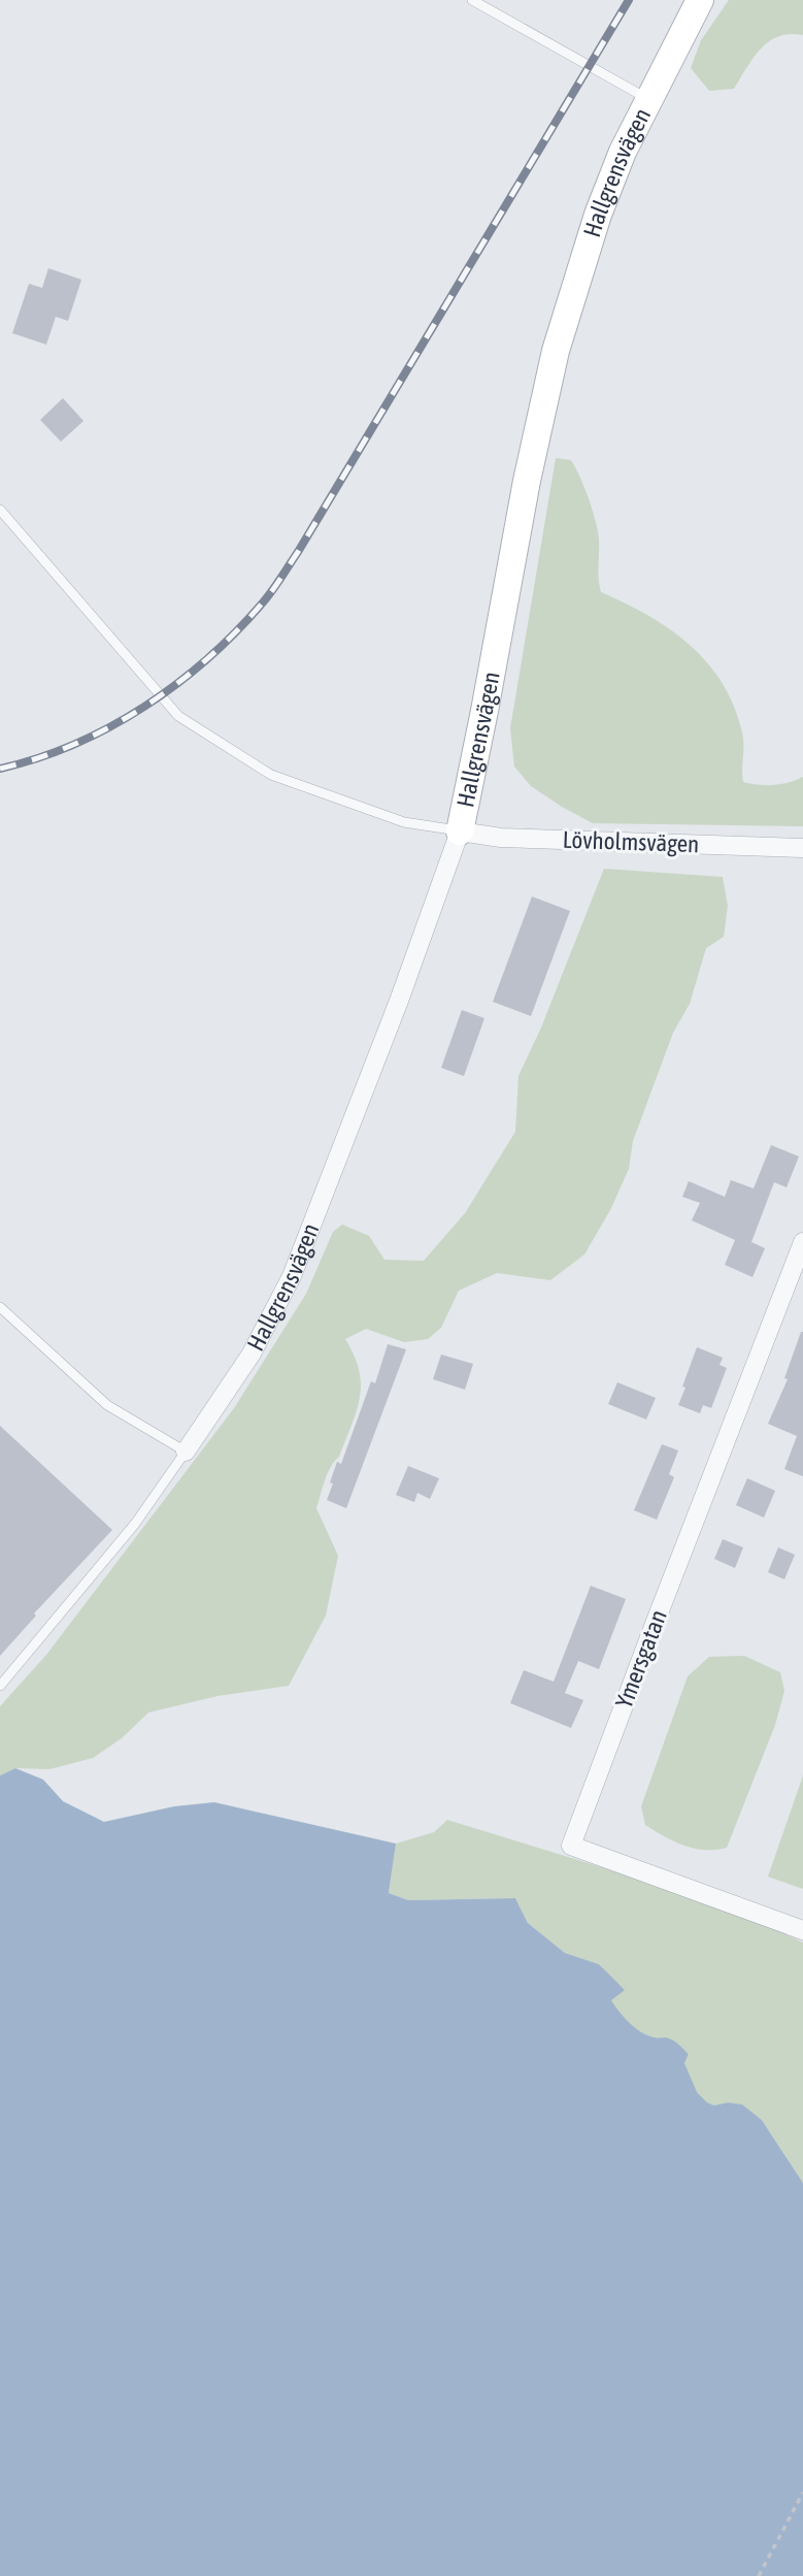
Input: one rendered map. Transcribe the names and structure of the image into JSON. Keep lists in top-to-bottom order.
{
  "streets": {
    "street": ["Hallgrensvägen", "Lövholmsvägen", "Ymersgatan"]
  },
  "crossings": [
    ["Hallgrensvägen", "Lövholmsvägen"]
  ]
}
